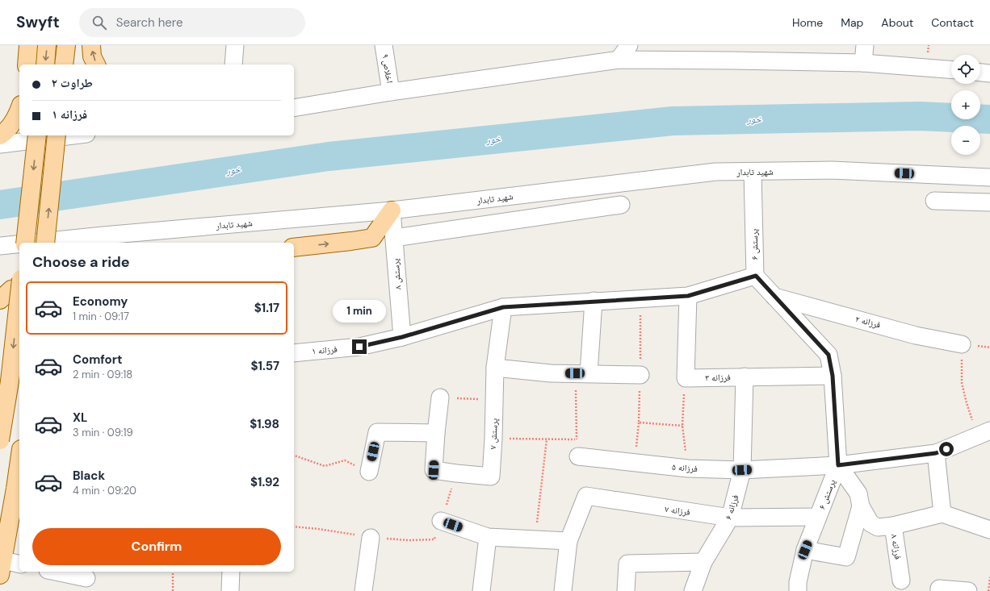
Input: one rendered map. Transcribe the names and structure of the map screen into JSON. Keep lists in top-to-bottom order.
{
  "streets": {
    "street": [
      "اخلاص ۹",
      "شهید تابدار",
      "پرستش ۶",
      "پرستش ۸",
      "فرزانه ۲",
      "فرزانه ۱",
      "فرزانه ۳",
      "پرستش ۷",
      "فرزانه ۵",
      "فرزانه ۶",
      "فرزانه ۷",
      "فرزانه ۸"
    ]
  },
  "crossings": [
    ["شهید تابدار", "پرستش ۶"],
    ["شهید تابدار", "پرستش ۸"],
    ["پرستش ۶", "فرزانه ۲"],
    ["پرستش ۶", "فرزانه ۱"],
    ["پرستش ۶", "فرزانه ۳"],
    ["پرستش ۶", "فرزانه ۵"],
    ["پرستش ۶", "فرزانه ۷"],
    ["پرستش ۶", "فرزانه ۸"],
    ["پرستش ۸", "فرزانه ۱"],
    ["فرزانه ۱", "پرستش ۷"],
    ["فرزانه ۳", "فرزانه ۶"],
    ["فرزانه ۵", "فرزانه ۶"],
    ["فرزانه ۵", "فرزانه ۸"],
    ["فرزانه ۶", "فرزانه ۷"]
  ],
  "water": ["خور"],
  "page": {
    "header": "Swyft",
    "search": "Search here",
    "nav": [
      "Home",
      "Map",
      "About",
      "Contact"
    ],
    "map_buttons": ["+", "−"],
    "banner": ["طراوت ۲", "فرزانه ۱"],
    "heading": "Choose a ride",
    "list": [
      {
        "name": "Economy",
        "note": "1 min · 09:17",
        "value": "$1.17"
      },
      {
        "name": "Comfort",
        "note": "2 min · 09:18",
        "value": "$1.57"
      },
      {
        "name": "XL",
        "note": "3 min · 09:19",
        "value": "$1.98"
      },
      {
        "name": "Black",
        "note": "4 min · 09:20",
        "value": "$1.92"
      }
    ],
    "bubble": "1 min",
    "buttons": "Confirm"
  }
}
